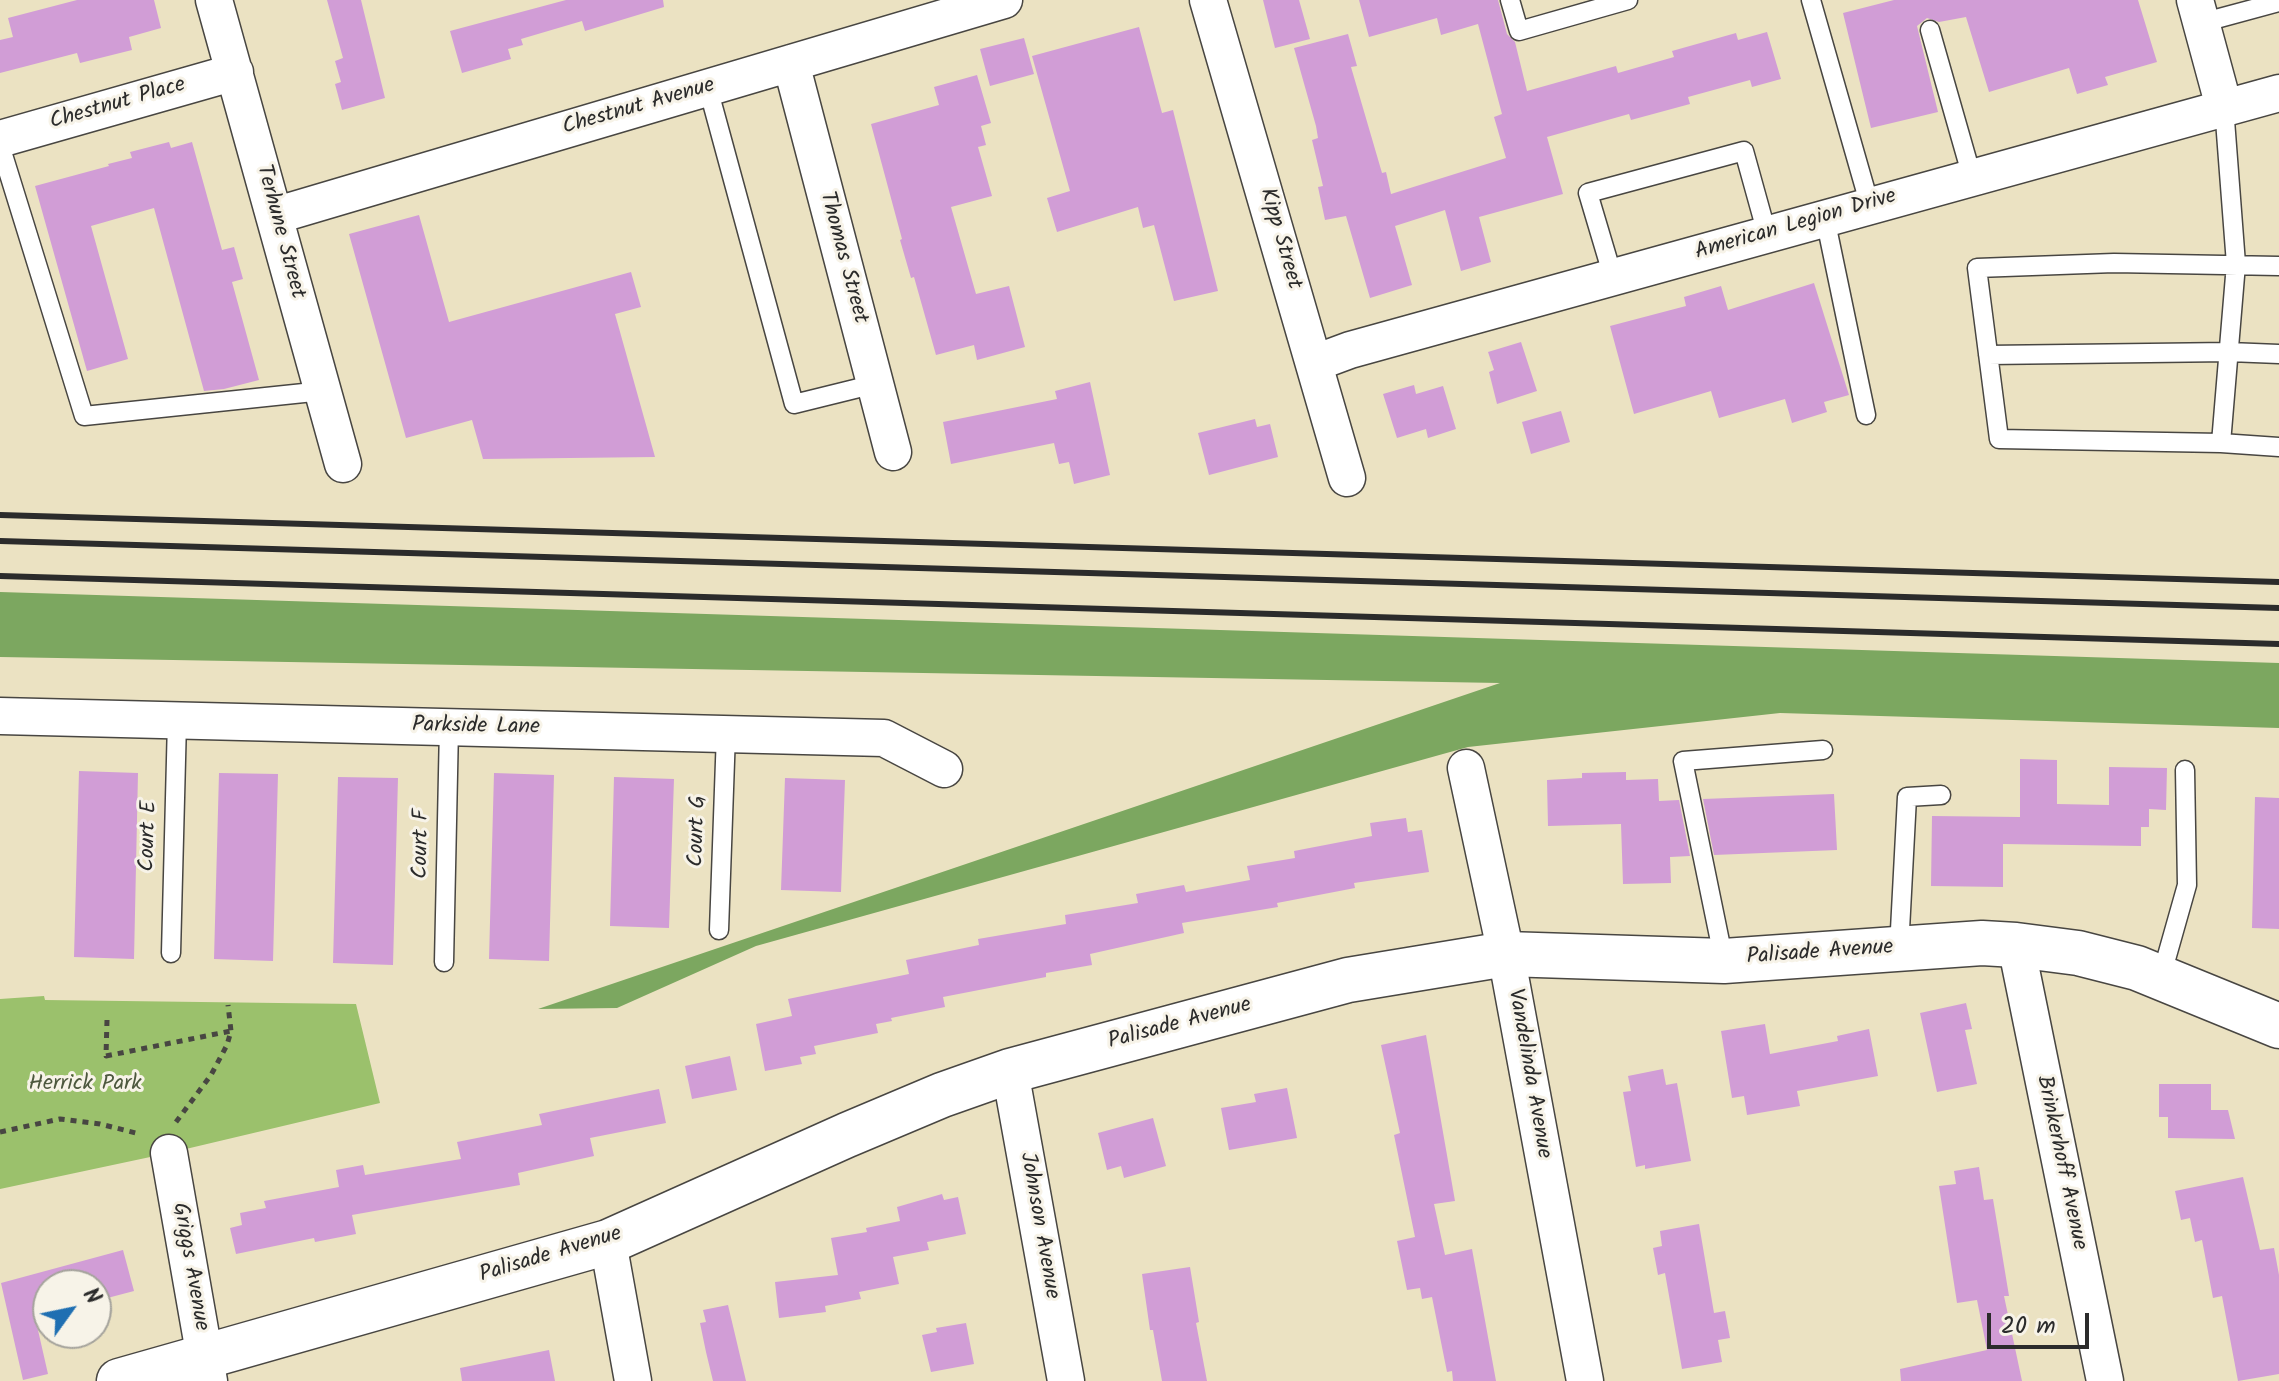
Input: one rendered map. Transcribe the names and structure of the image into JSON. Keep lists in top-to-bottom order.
{
  "streets": {
    "street": [
      "Chestnut Place",
      "Chestnut Avenue",
      "American Legion Drive",
      "Terhune Street",
      "Kipp Street",
      "Thomas Street",
      "Parkside Lane",
      "Palisade Avenue",
      "Vandelinda Avenue",
      "Brinkerhoff Avenue",
      "Johnson Avenue",
      "Griggs Avenue"
    ],
    "lane": ["Court G", "Court E", "Court F"]
  },
  "crossings": [
    ["Chestnut Place", "Terhune Street"],
    ["Chestnut Avenue", "Terhune Street"],
    ["Chestnut Avenue", "Thomas Street"],
    ["American Legion Drive", "Kipp Street"],
    ["Parkside Lane", "Court G"],
    ["Parkside Lane", "Court E"],
    ["Parkside Lane", "Court F"],
    ["Palisade Avenue", "Vandelinda Avenue"],
    ["Palisade Avenue", "Brinkerhoff Avenue"],
    ["Palisade Avenue", "Johnson Avenue"],
    ["Palisade Avenue", "Griggs Avenue"]
  ],
  "parks": ["Herrick Park"],
  "scale_bar": "20 m",
  "north": "top right"
}
